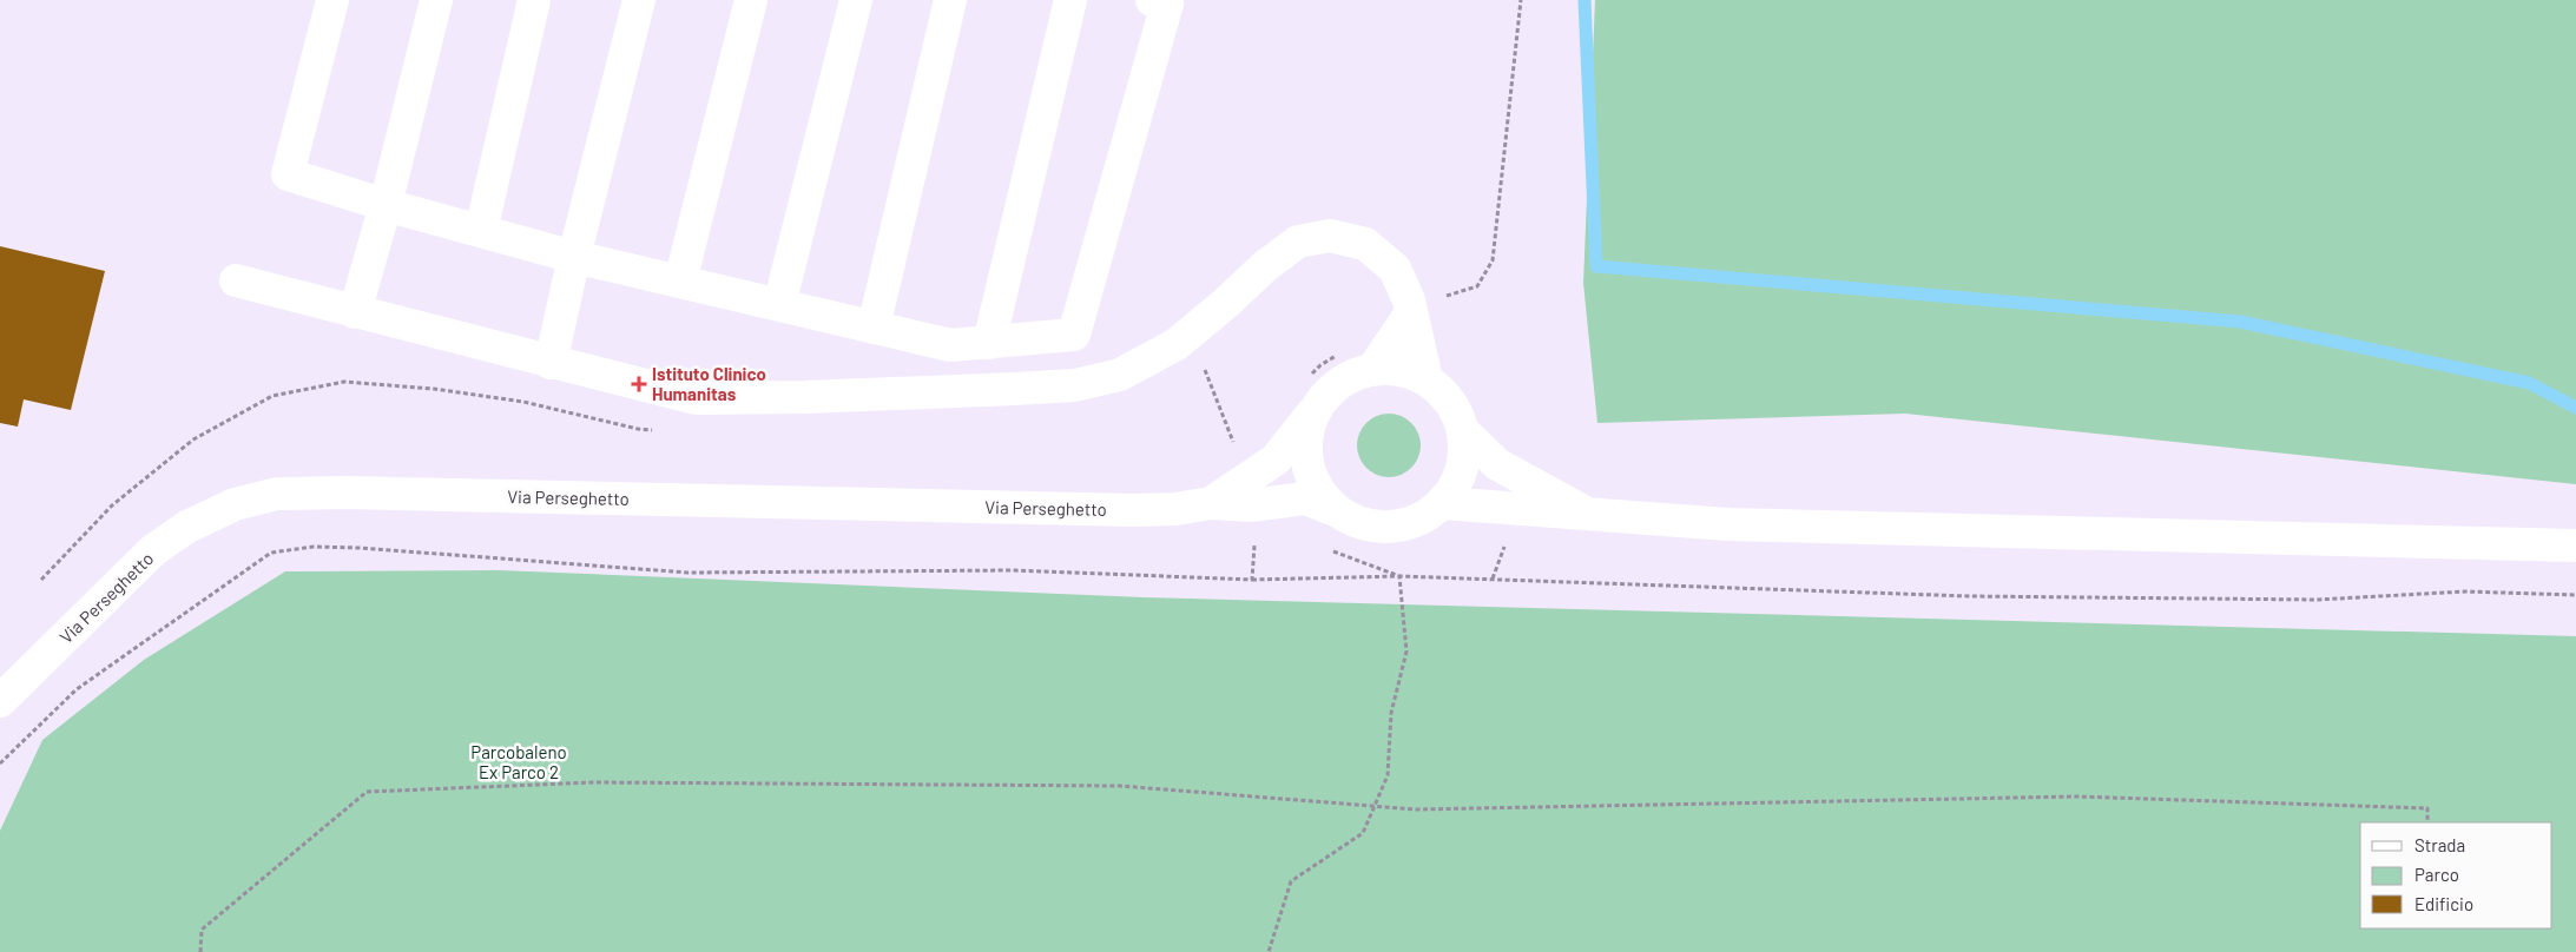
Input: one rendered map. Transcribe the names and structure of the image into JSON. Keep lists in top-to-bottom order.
{
  "streets": {
    "street": ["Via Perseghetto"]
  },
  "parks": ["Parcobaleno Ex Parco 2"],
  "places": {
    "health": ["Istituto Clinico Humanitas"]
  },
  "legend": ["Strada", "Parco", "Edificio"]
}
